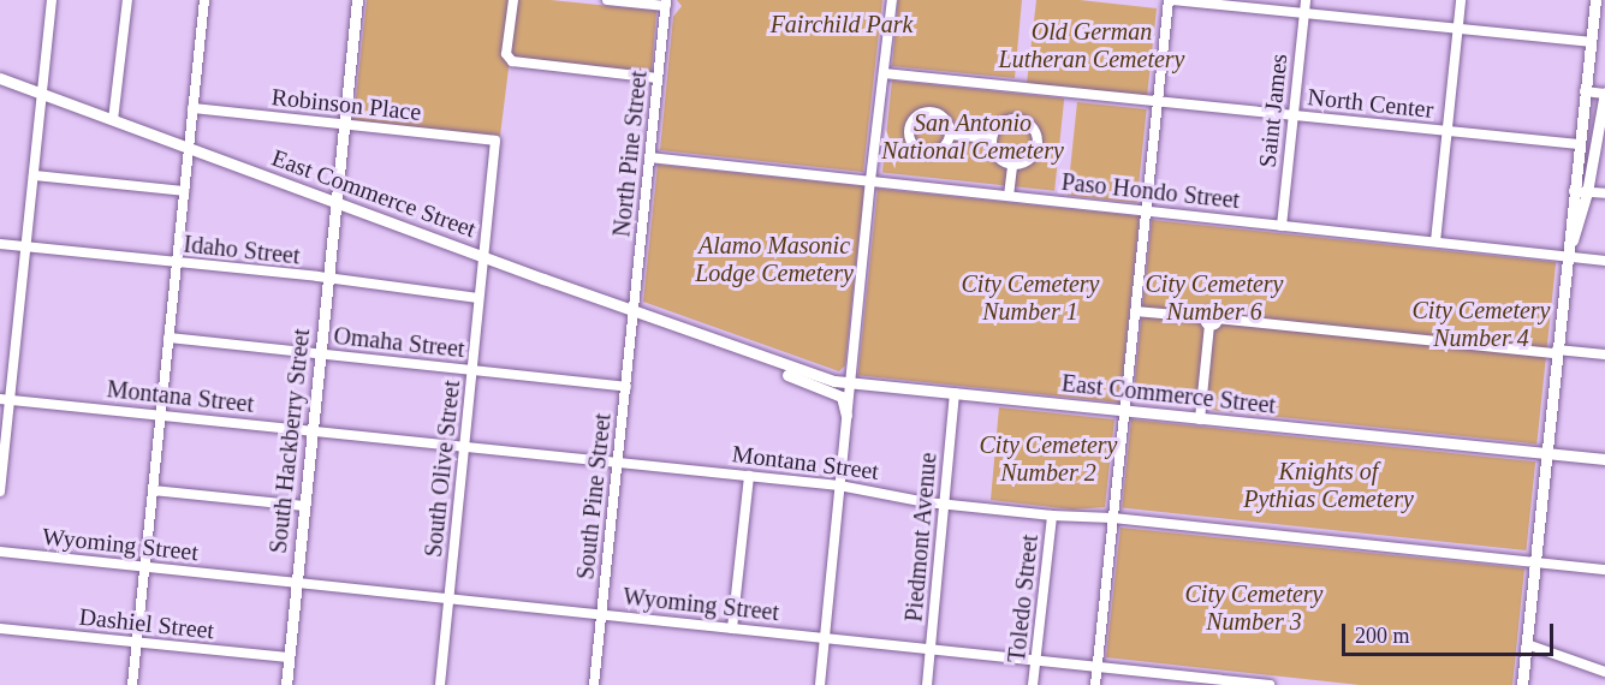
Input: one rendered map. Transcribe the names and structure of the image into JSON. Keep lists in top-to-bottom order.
{
  "streets": {
    "main road": ["East Commerce Street", "South Hackberry Street"],
    "street": [
      "North Center",
      "Robinson Place",
      "Saint James",
      "North Pine Street",
      "Paso Hondo Street",
      "Idaho Street",
      "Omaha Street",
      "Montana Street",
      "South Olive Street",
      "South Pine Street",
      "Piedmont Avenue",
      "Wyoming Street",
      "Toledo Street",
      "Dashiel Street"
    ]
  },
  "crossings": [
    ["North Center", "Saint James"],
    ["Robinson Place", "South Hackberry Street"],
    ["Robinson Place", "South Olive Street"],
    ["Saint James", "Paso Hondo Street"],
    ["North Pine Street", "Paso Hondo Street"],
    ["North Pine Street", "East Commerce Street"],
    ["North Pine Street", "South Pine Street"],
    ["East Commerce Street", "South Hackberry Street"],
    ["East Commerce Street", "South Olive Street"],
    ["East Commerce Street", "South Pine Street"],
    ["East Commerce Street", "Piedmont Avenue"],
    ["Idaho Street", "South Hackberry Street"],
    ["Idaho Street", "South Olive Street"],
    ["Omaha Street", "South Hackberry Street"],
    ["Omaha Street", "South Olive Street"],
    ["Omaha Street", "South Pine Street"],
    ["Montana Street", "South Hackberry Street"],
    ["Montana Street", "South Olive Street"],
    ["Montana Street", "South Pine Street"],
    ["Montana Street", "Piedmont Avenue"],
    ["Montana Street", "Toledo Street"],
    ["South Hackberry Street", "Wyoming Street"],
    ["South Hackberry Street", "Dashiel Street"],
    ["South Olive Street", "Wyoming Street"],
    ["South Pine Street", "Wyoming Street"],
    ["Piedmont Avenue", "Wyoming Street"],
    ["Wyoming Street", "Toledo Street"]
  ],
  "parks": [
    "Fairchild Park",
    "Old German Lutheran Cemetery",
    "San Antonio National Cemetery",
    "Alamo Masonic Lodge Cemetery",
    "City Cemetery Number 6",
    "City Cemetery Number 1",
    "City Cemetery Number 4",
    "City Cemetery Number 2",
    "Knights of Pythias Cemetery",
    "City Cemetery Number 3"
  ],
  "scale_bar": "200 m"
}
